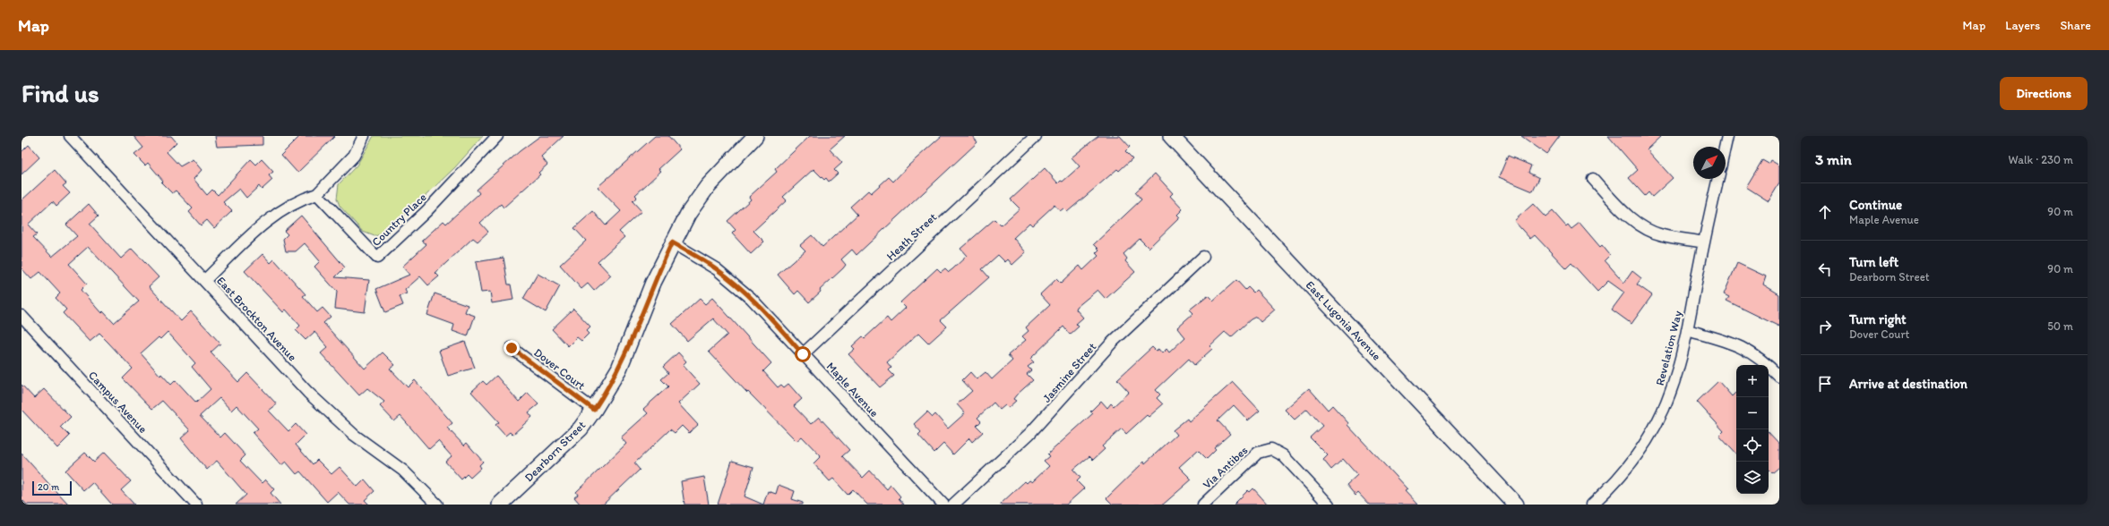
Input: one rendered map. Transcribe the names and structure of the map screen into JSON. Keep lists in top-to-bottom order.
{
  "streets": {
    "main road": ["East Lugonia Avenue", "Dearborn Street"],
    "street": [
      "Country Place",
      "Heath Street",
      "East Brockton Avenue",
      "Revelation Way",
      "Dover Court",
      "Jasmine Street",
      "Maple Avenue",
      "Campus Avenue",
      "Via Antibes"
    ]
  },
  "crossings": [
    ["Heath Street", "Maple Avenue"],
    ["Dover Court", "Dearborn Street"],
    ["Maple Avenue", "Dearborn Street"]
  ],
  "scale_bar": "20 m",
  "north": "top right",
  "page": {
    "header": "Map",
    "nav": ["Map", "Layers", "Share"],
    "buttons": "Directions",
    "title": "Find us",
    "heading": ["3 min", "Walk · 230 m"],
    "list": [
      ["Continue", "Maple Avenue", "90 m"],
      ["Turn left", "Dearborn Street", "90 m"],
      ["Turn right", "Dover Court", "50 m"],
      "Arrive at destination"
    ],
    "map_buttons": ["+", "−"],
    "scale": "20 m"
  }
}
